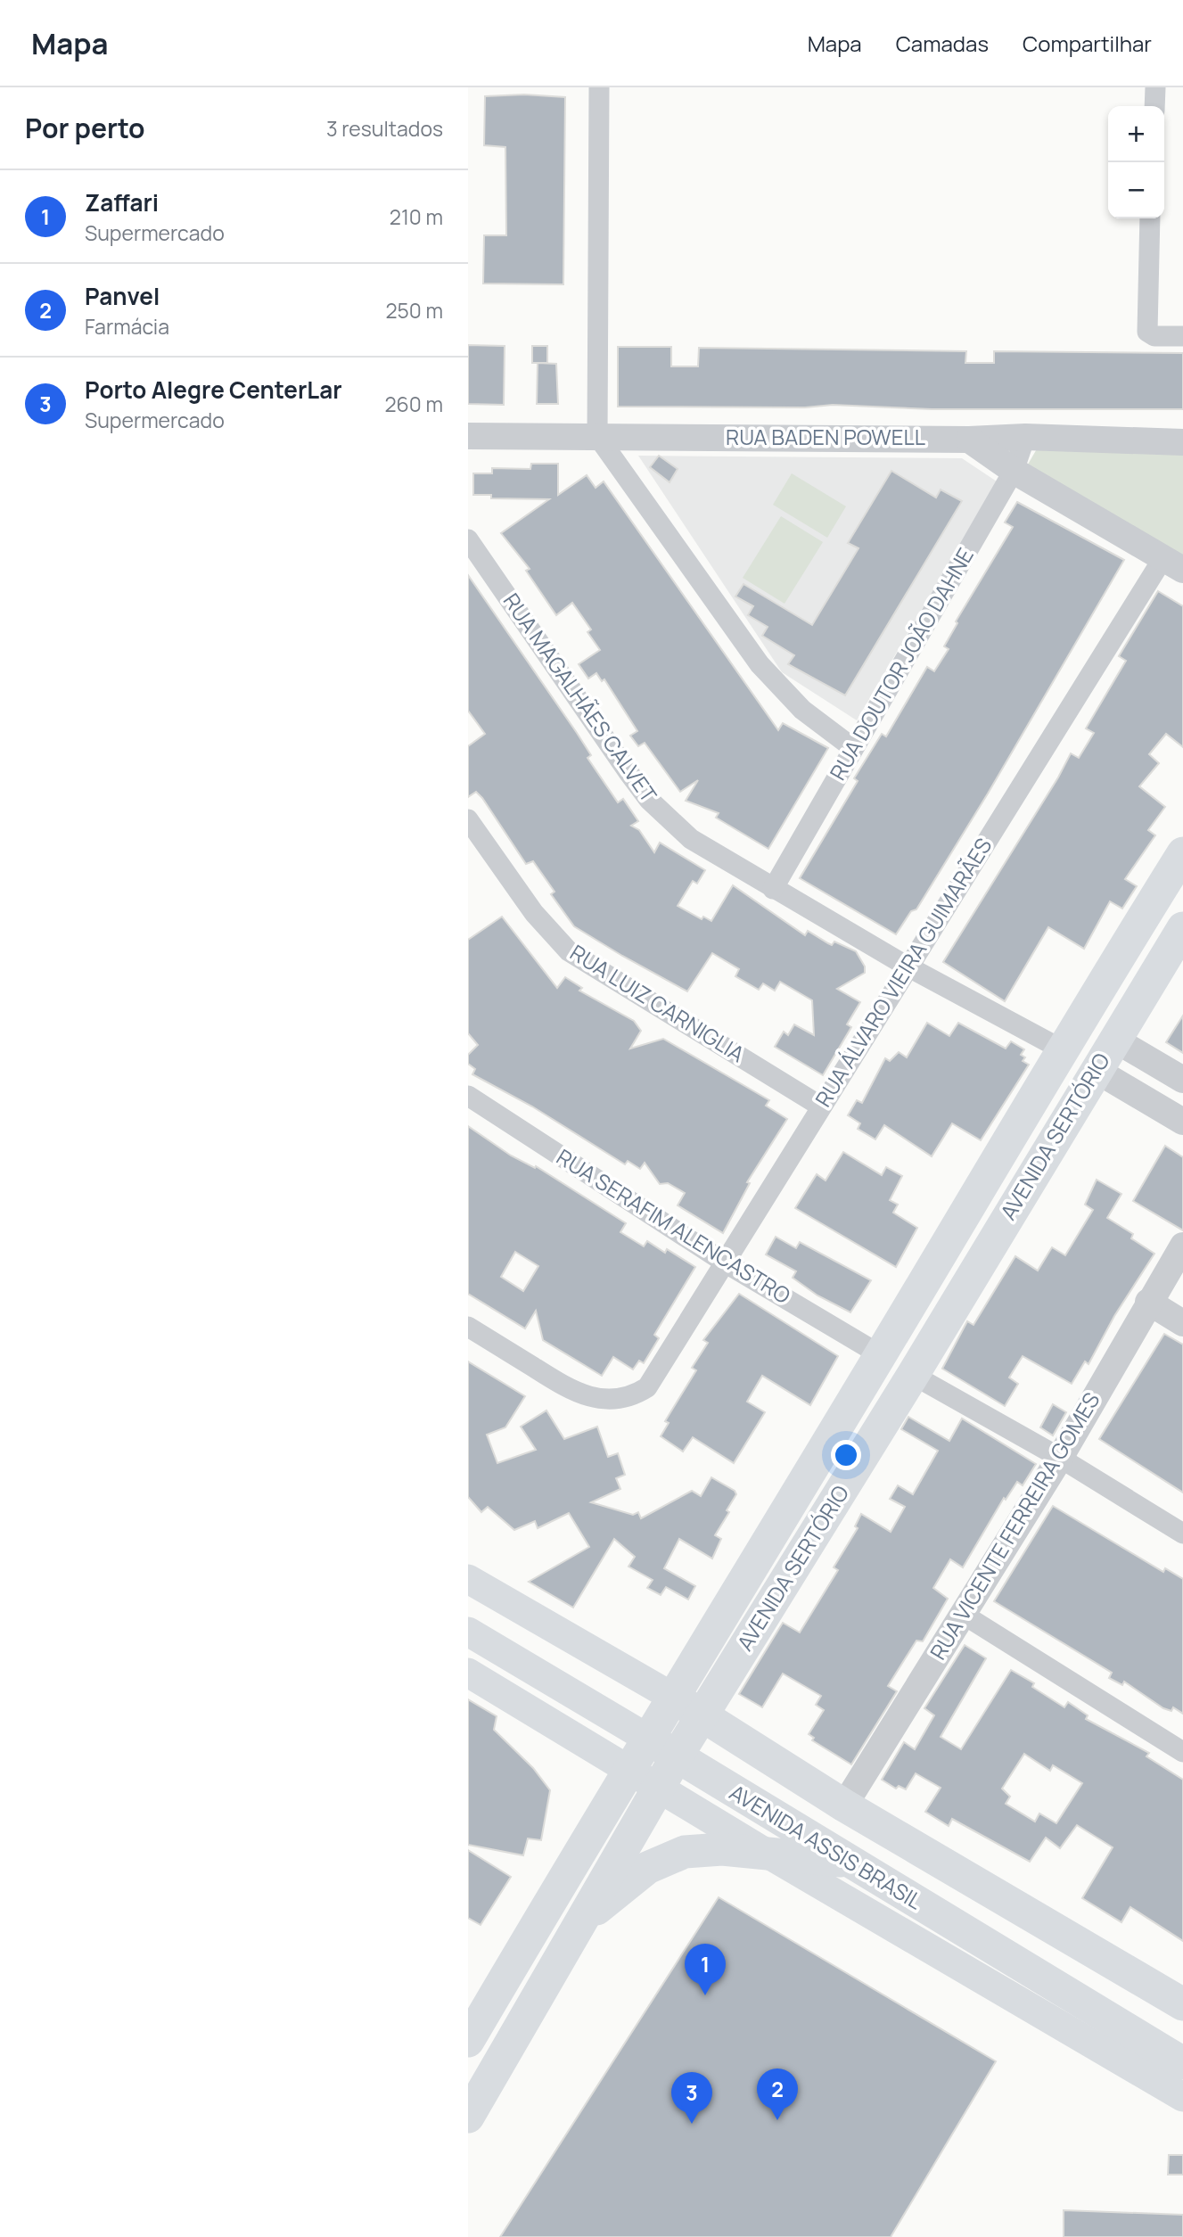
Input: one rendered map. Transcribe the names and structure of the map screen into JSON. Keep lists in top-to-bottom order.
{
  "streets": {
    "main road": ["AVENIDA SERTÓRIO", "AVENIDA ASSIS BRASIL"],
    "street": [
      "RUA BADEN POWELL",
      "RUA DOUTOR JOÃO DAHNE",
      "RUA MAGALHÃES CALVET",
      "RUA ÁLVARO VIEIRA GUIMARÃES",
      "RUA LUIZ CARNIGLIA",
      "RUA SERAFIM ALENCASTRO",
      "RUA VICENTE FERREIRA GOMES"
    ]
  },
  "crossings": [
    ["RUA BADEN POWELL", "RUA DOUTOR JOÃO DAHNE"],
    ["RUA DOUTOR JOÃO DAHNE", "RUA MAGALHÃES CALVET"],
    ["RUA MAGALHÃES CALVET", "RUA ÁLVARO VIEIRA GUIMARÃES"],
    ["RUA MAGALHÃES CALVET", "AVENIDA SERTÓRIO"],
    ["RUA ÁLVARO VIEIRA GUIMARÃES", "RUA LUIZ CARNIGLIA"],
    ["RUA ÁLVARO VIEIRA GUIMARÃES", "RUA SERAFIM ALENCASTRO"],
    ["AVENIDA SERTÓRIO", "RUA SERAFIM ALENCASTRO"],
    ["AVENIDA SERTÓRIO", "AVENIDA ASSIS BRASIL"],
    ["RUA VICENTE FERREIRA GOMES", "AVENIDA ASSIS BRASIL"]
  ],
  "page": {
    "header": "Mapa",
    "nav": ["Mapa", "Camadas", "Compartilhar"],
    "heading": ["Por perto", "3 resultados"],
    "map_buttons": ["+", "−"],
    "list": [
      {
        "mark": "1",
        "name": "Zaffari",
        "note": "Supermercado",
        "value": "210 m"
      },
      {
        "mark": "2",
        "name": "Panvel",
        "note": "Farmácia",
        "value": "250 m"
      },
      {
        "mark": "3",
        "name": "Porto Alegre CenterLar",
        "note": "Supermercado",
        "value": "260 m"
      }
    ],
    "pins": ["1", "2", "3"]
  }
}
